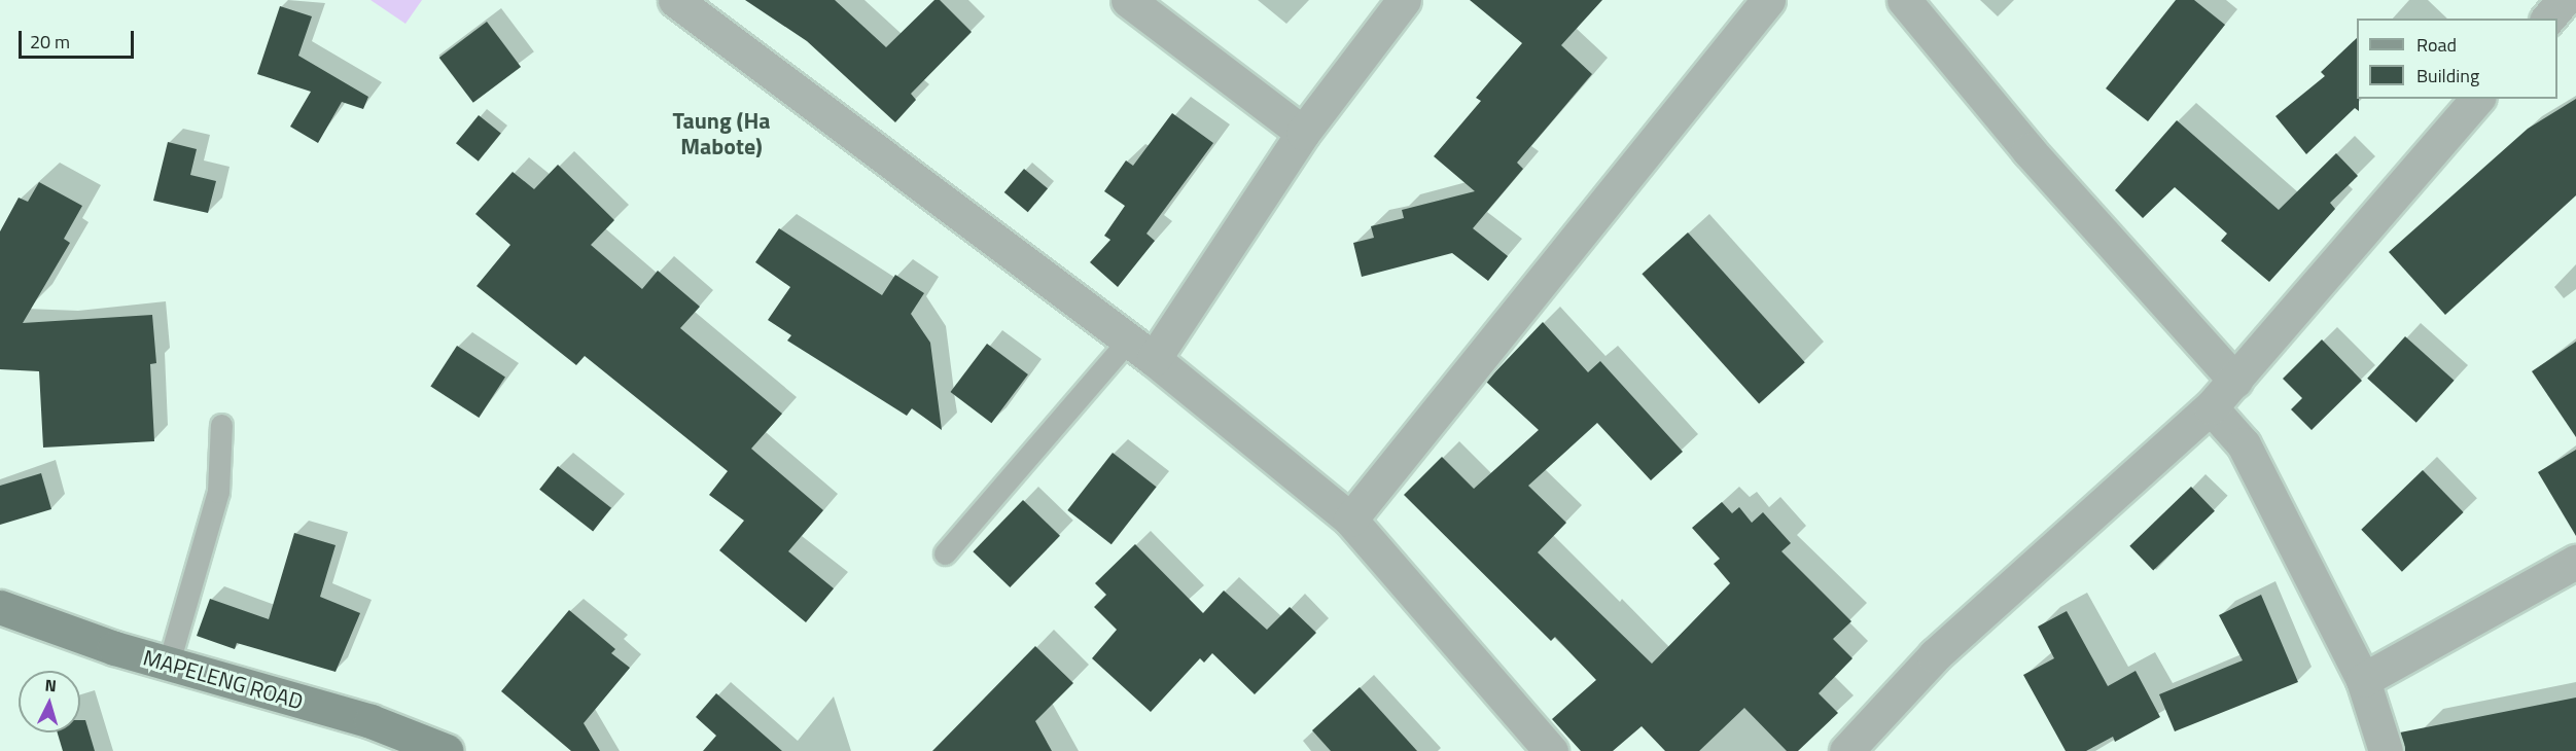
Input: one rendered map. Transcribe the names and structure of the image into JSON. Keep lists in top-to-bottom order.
{
  "streets": {
    "street": ["MAPELENG ROAD"]
  },
  "districts": ["Taung (Ha Mabote)"],
  "legend": ["Road", "Building"],
  "scale_bar": "20 m",
  "north": "top"
}
